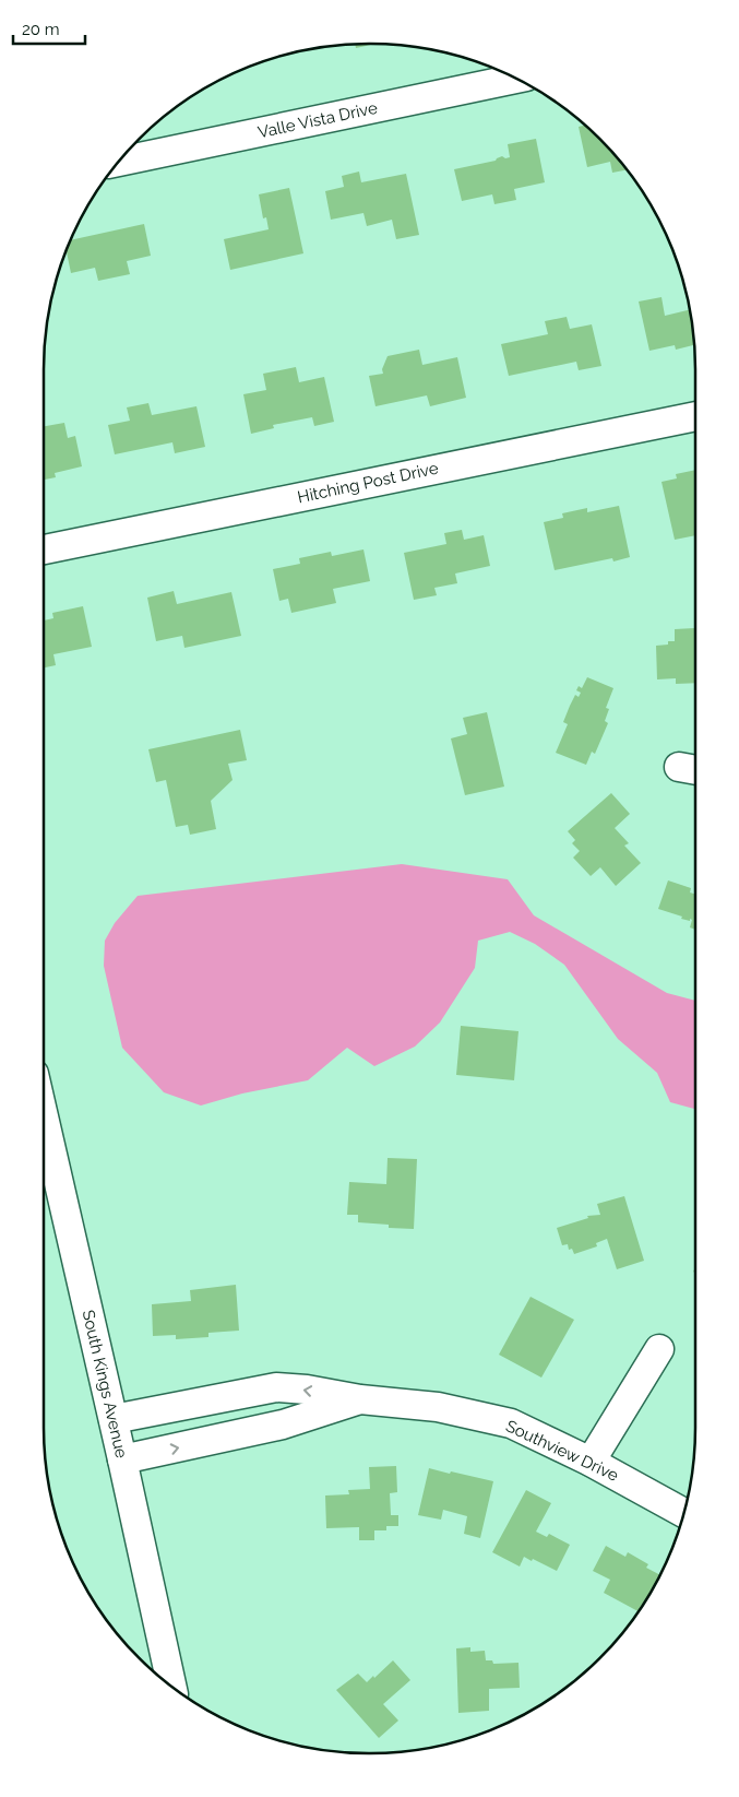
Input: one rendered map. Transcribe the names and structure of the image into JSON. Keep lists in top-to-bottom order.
{
  "streets": {
    "street": [
      "Valle Vista Drive",
      "Hitching Post Drive",
      "South Kings Avenue",
      "Southview Drive"
    ]
  },
  "crossings": [
    ["South Kings Avenue", "Southview Drive"]
  ],
  "scale_bar": "20 m"
}
